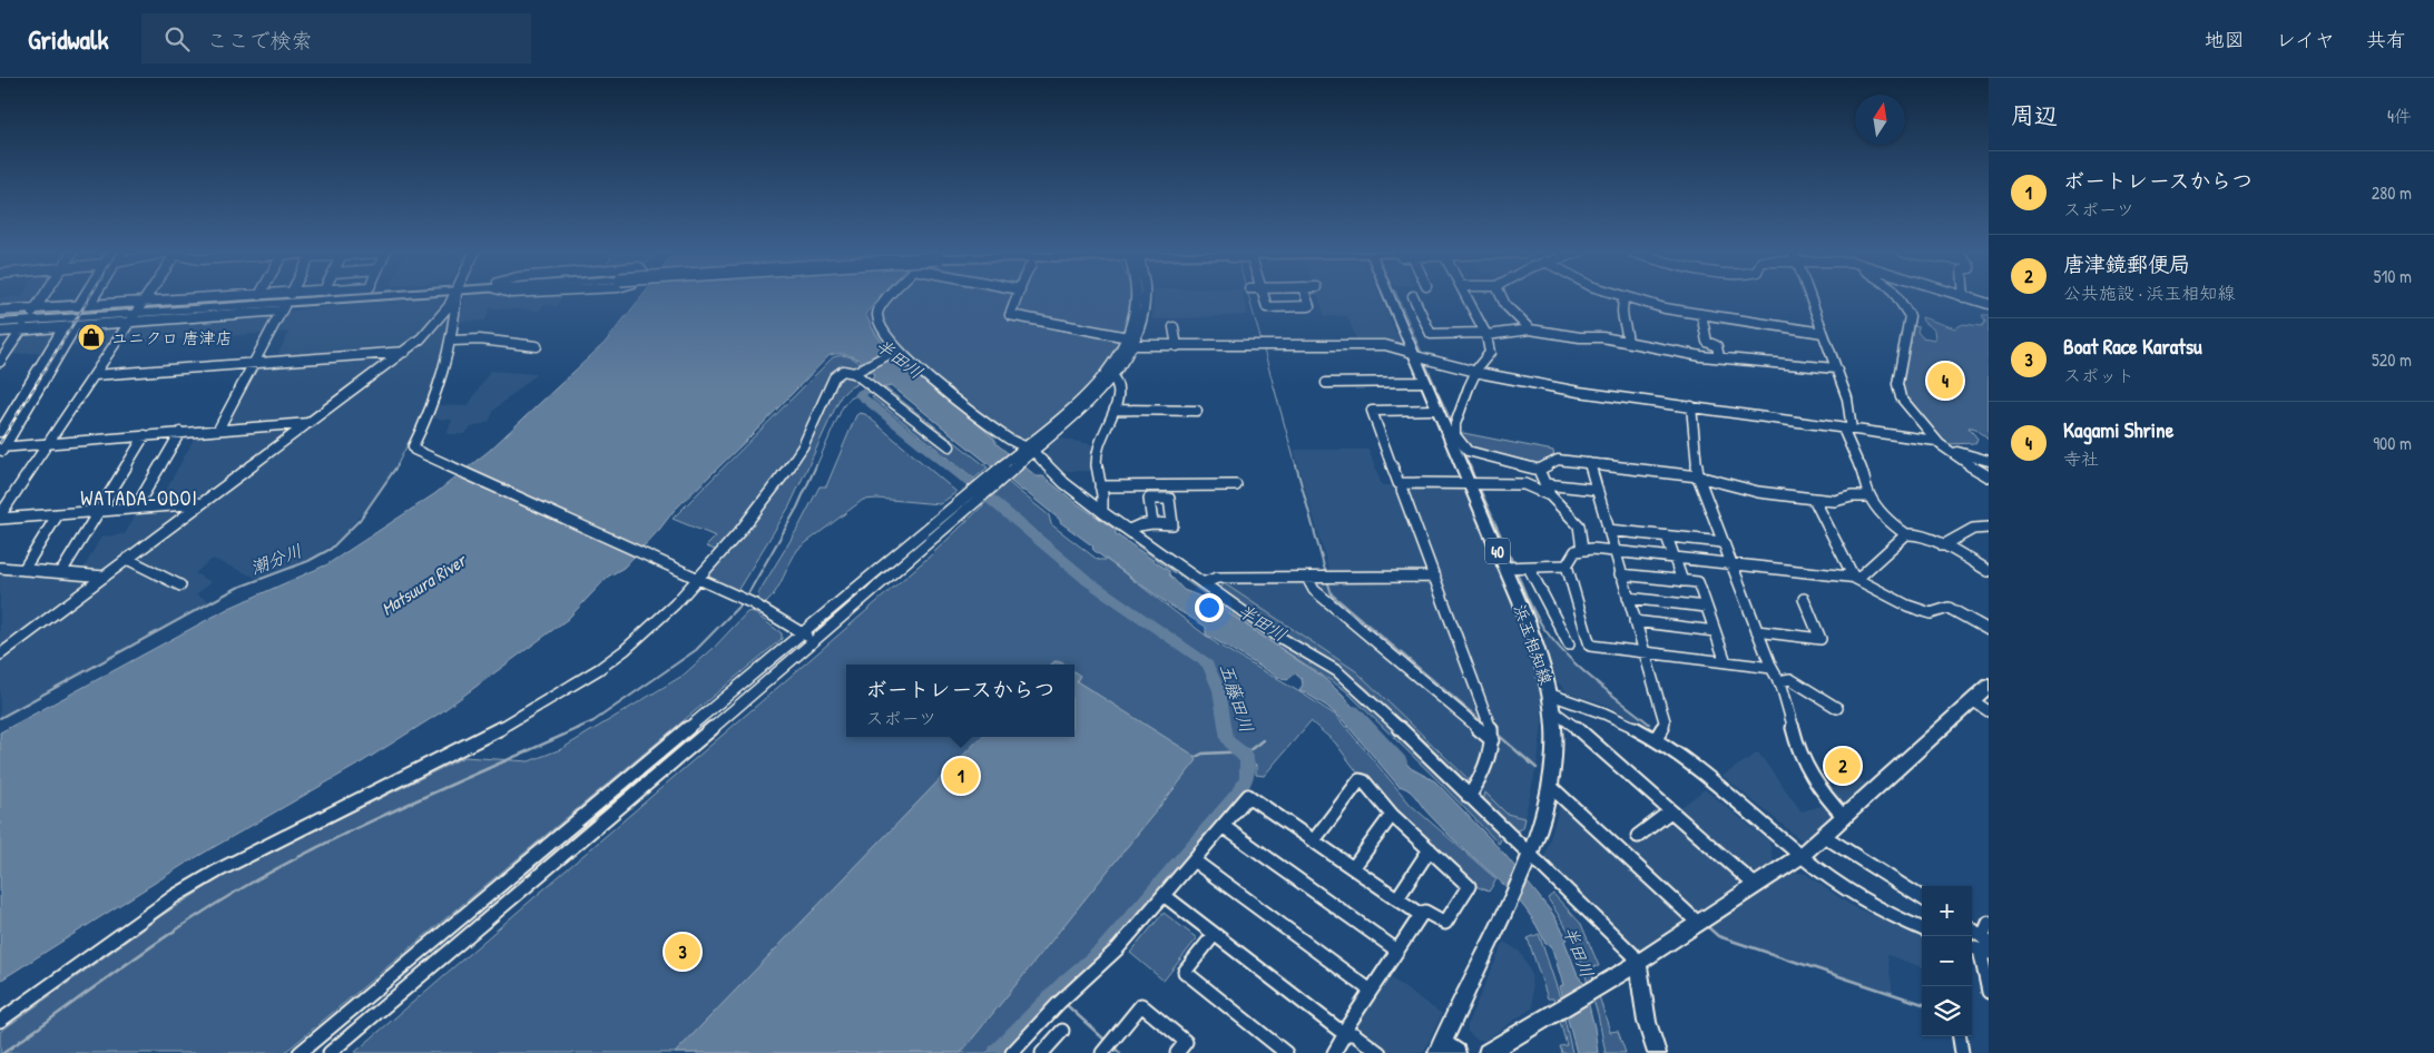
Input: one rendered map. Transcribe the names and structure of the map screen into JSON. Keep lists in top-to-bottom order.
{
  "streets": {
    "main road": ["40", "浜玉相知線"]
  },
  "districts": ["WATADA-ODOI"],
  "water": [
    "半田川",
    "潮分川",
    "Matsuura River",
    "五藤田川"
  ],
  "places": {
    "shop": ["ユニクロ 唐津店"]
  },
  "north": "top",
  "page": {
    "header": "Gridwalk",
    "search": "ここで検索",
    "nav": ["地図", "レイヤ", "共有"],
    "heading": ["周辺", "4件"],
    "list": [
      {
        "mark": "1",
        "name": "ボートレースからつ",
        "note": "スポーツ",
        "value": "280 m"
      },
      {
        "mark": "2",
        "name": "唐津鏡郵便局",
        "note": "公共施設 · 浜玉相知線",
        "value": "510 m"
      },
      {
        "mark": "3",
        "name": "Boat Race Karatsu",
        "note": "スポット",
        "value": "520 m"
      },
      {
        "mark": "4",
        "name": "Kagami Shrine",
        "note": "寺社",
        "value": "900 m"
      }
    ],
    "pins": [
      "4",
      "2",
      "1",
      "3"
    ],
    "popup": ["ボートレースからつ", "スポーツ"],
    "map_buttons": ["+", "−"]
  }
}
